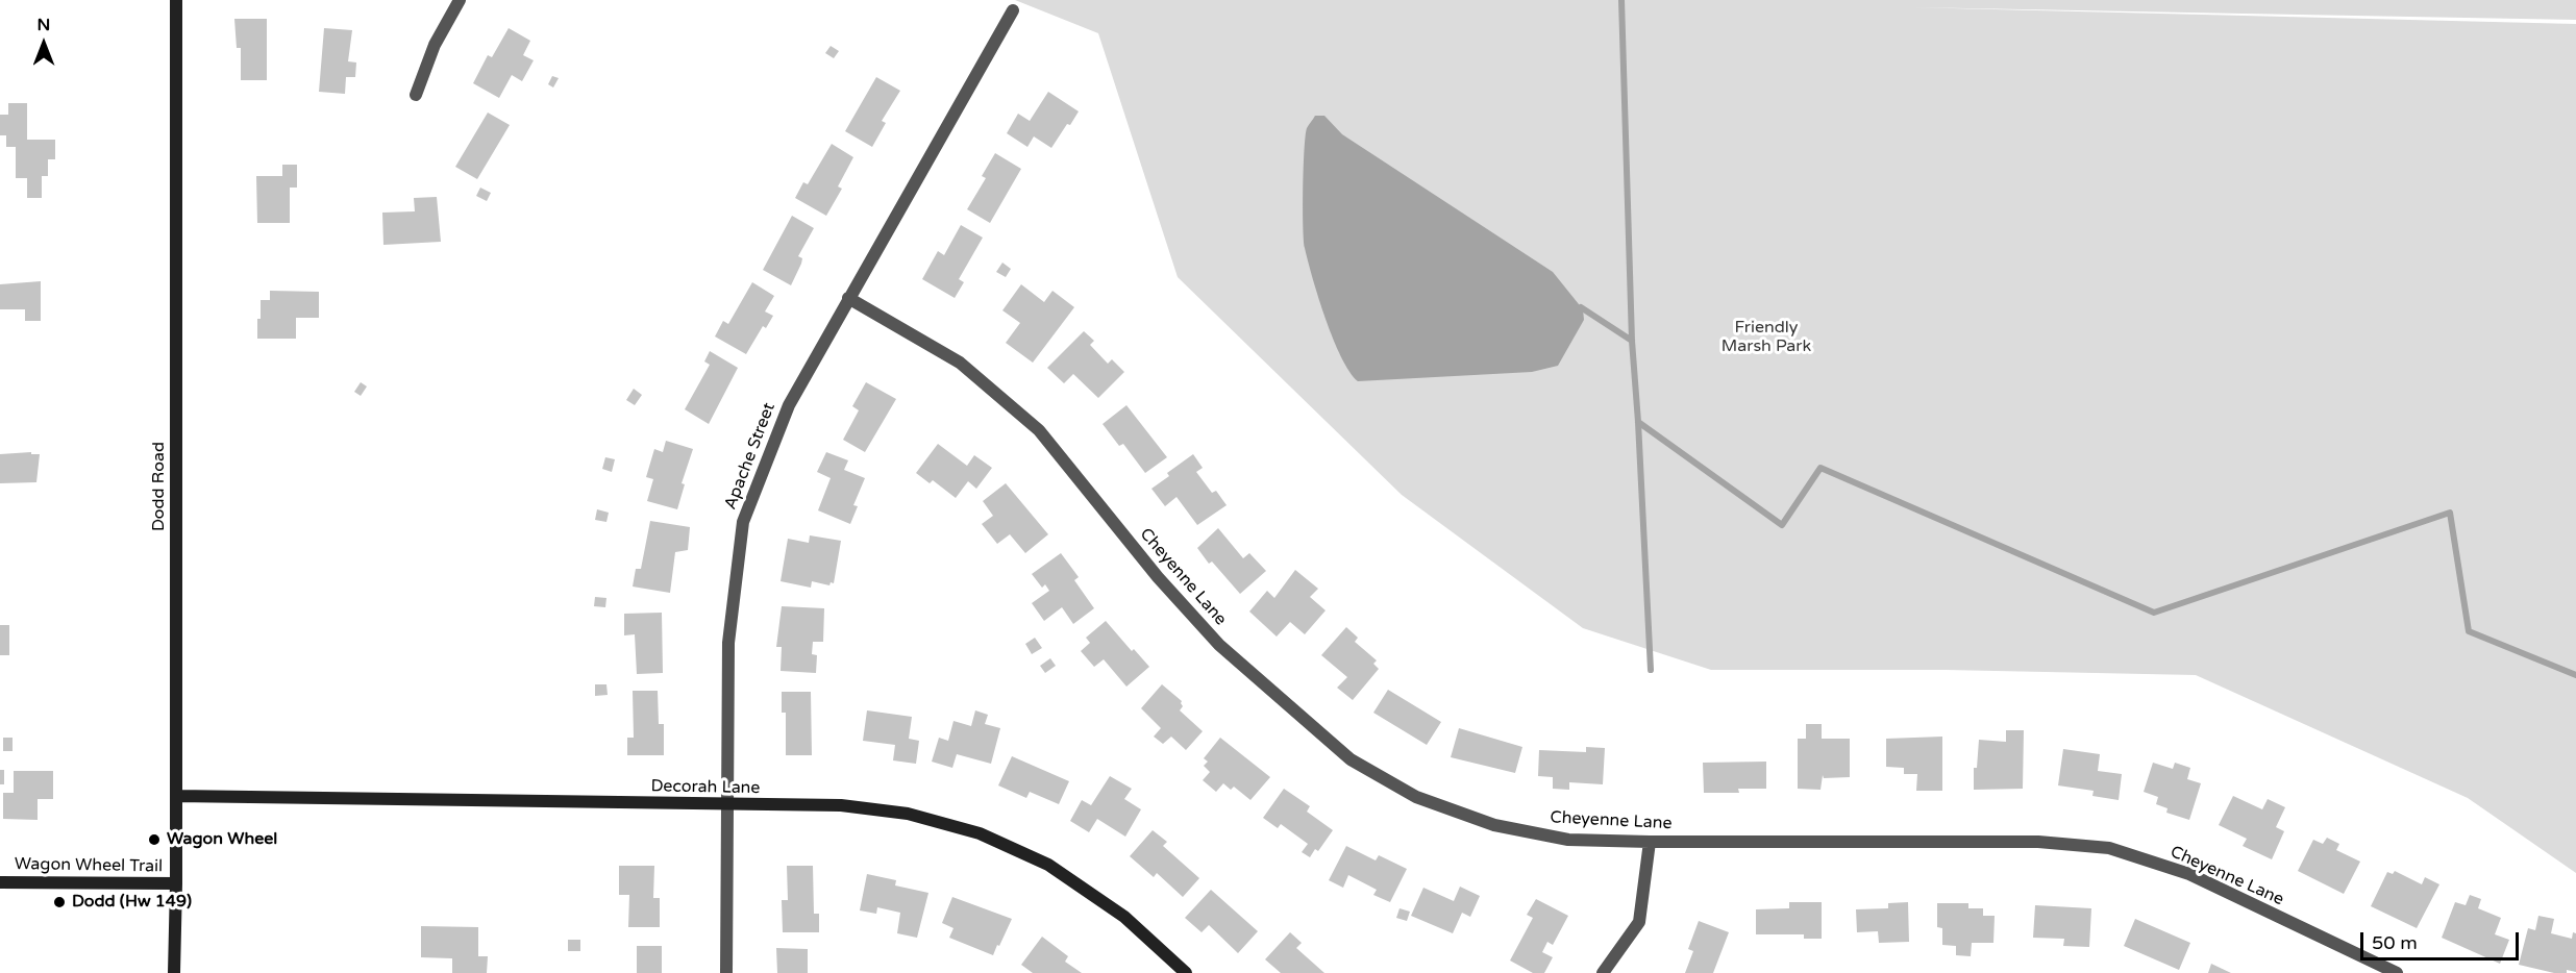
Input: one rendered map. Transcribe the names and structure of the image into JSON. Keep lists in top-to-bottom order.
{
  "streets": {
    "street": [
      "Apache Street",
      "Dodd Road",
      "Cheyenne Lane",
      "Decorah Lane",
      "Wagon Wheel Trail"
    ]
  },
  "crossings": [
    ["Apache Street", "Cheyenne Lane"],
    ["Apache Street", "Decorah Lane"],
    ["Dodd Road", "Decorah Lane"],
    ["Dodd Road", "Wagon Wheel Trail"]
  ],
  "parks": ["Friendly Marsh Park"],
  "places": ["Wagon Wheel", "Dodd (Hw 149)"],
  "scale_bar": "50 m",
  "north": "top"
}
